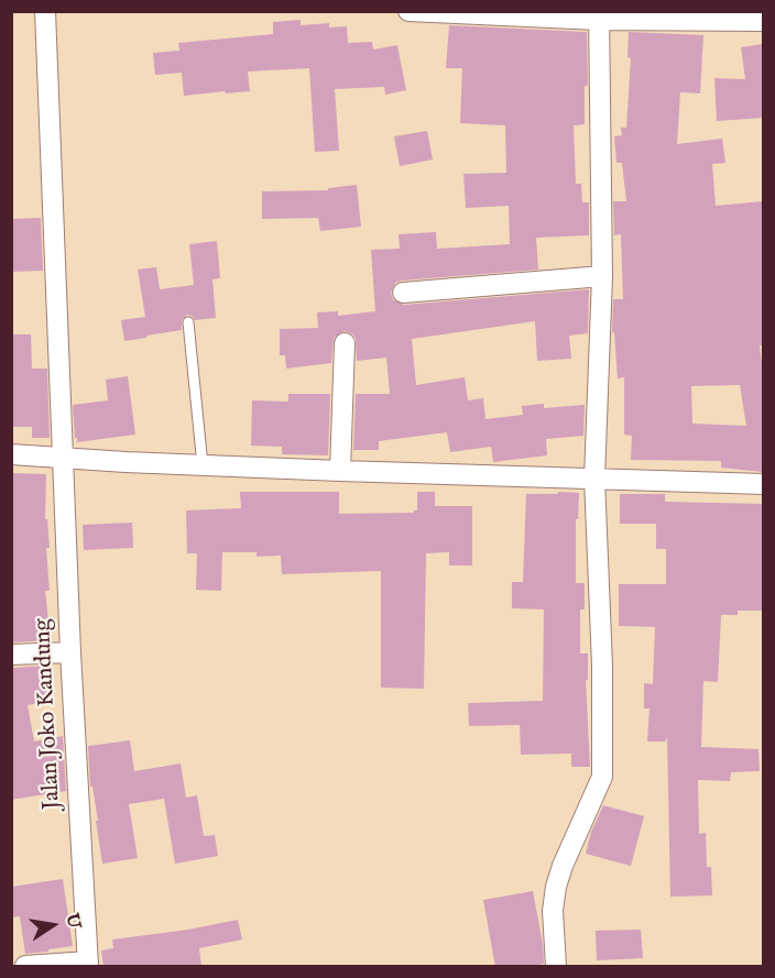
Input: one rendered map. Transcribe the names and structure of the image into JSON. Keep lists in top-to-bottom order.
{
  "streets": {
    "street": ["Jalan Joko Kandung"]
  },
  "north": "right"
}
